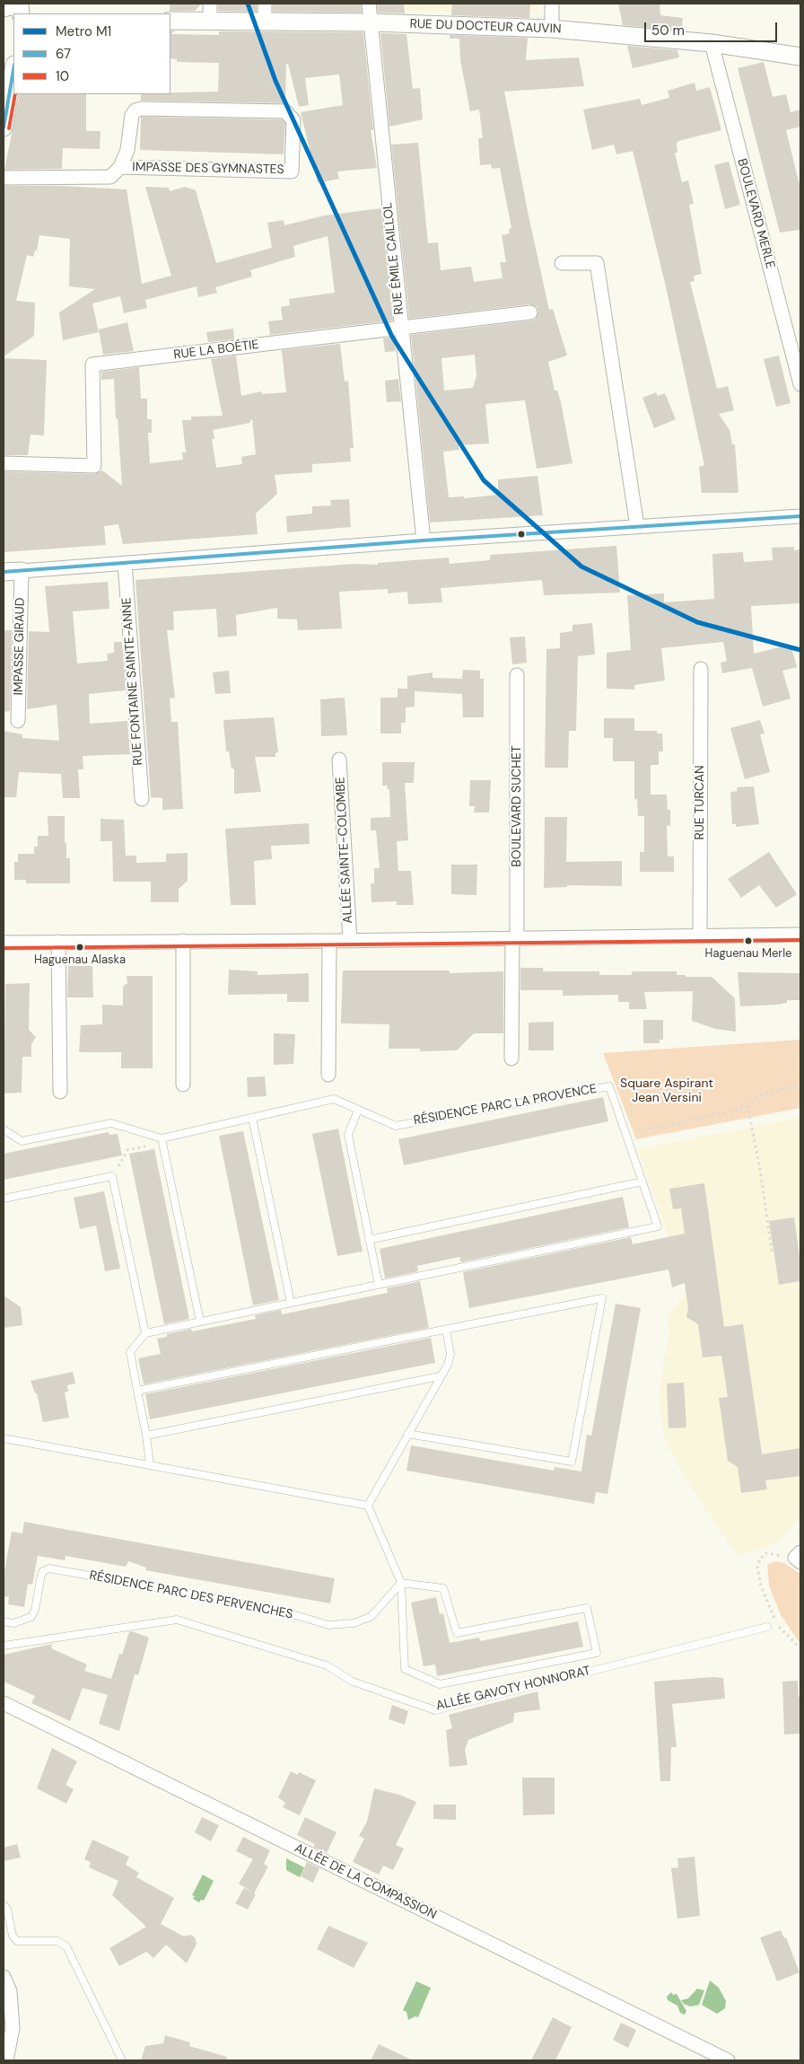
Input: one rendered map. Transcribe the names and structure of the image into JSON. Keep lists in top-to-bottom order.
{
  "streets": {
    "street": [
      "RUE DU DOCTEUR CAUVIN",
      "IMPASSE DES GYMNASTES",
      "BOULEVARD MERLE",
      "RUE ÉMILE CAILLOL",
      "RUE LA BOÉTIE",
      "IMPASSE GIRAUD",
      "RUE FONTAINE SAINTE-ANNE",
      "RUE TURCAN",
      "BOULEVARD SUCHET",
      "ALLÉE SAINTE-COLOMBE",
      "ALLÉE DE LA COMPASSION"
    ],
    "lane": ["RÉSIDENCE PARC LA PROVENCE", "RÉSIDENCE PARC DES PERVENCHES", "ALLÉE GAVOTY HONNORAT"]
  },
  "crossings": [
    ["RUE DU DOCTEUR CAUVIN", "BOULEVARD MERLE"],
    ["RUE DU DOCTEUR CAUVIN", "RUE ÉMILE CAILLOL"],
    ["RUE ÉMILE CAILLOL", "RUE LA BOÉTIE"]
  ],
  "parks": ["Square Aspirant Jean Versini"],
  "places": ["Haguenau Merle", "Haguenau Alaska"],
  "lines": ["metro line M1", "transit line 67", "transit line 10"],
  "legend": ["Metro M1", "67", "10"],
  "scale_bar": "50 m"
}
